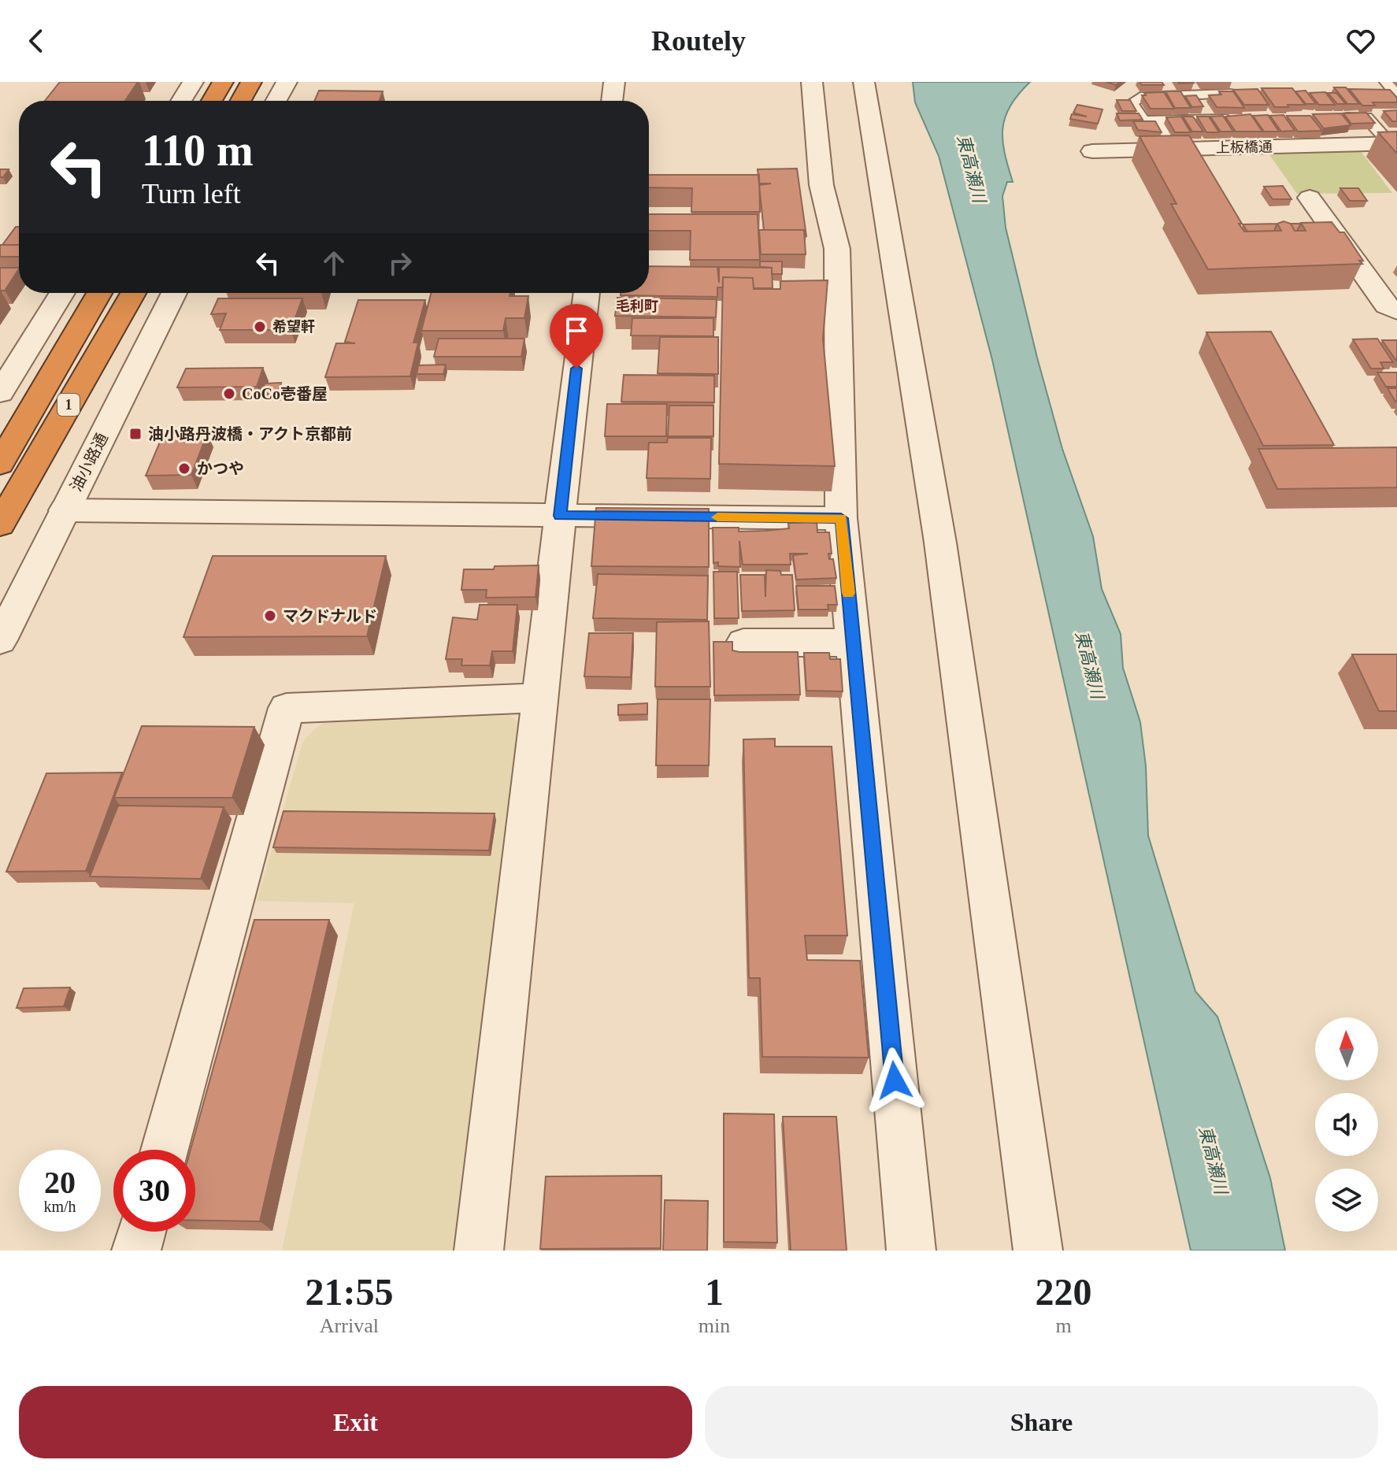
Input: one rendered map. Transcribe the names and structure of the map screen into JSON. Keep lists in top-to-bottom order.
{
  "streets": {
    "highway": ["1"],
    "street": ["上板橋通", "油小路通"]
  },
  "districts": ["毛利町"],
  "water": ["東高瀬川"],
  "places": {
    "other": [
      "希望軒",
      "CoCo壱番屋",
      "かつや",
      "マクドナルド"
    ],
    "transit": ["油小路丹波橋・アクト京都前"]
  },
  "north": "top",
  "page": {
    "header": "Routely",
    "turn": ["110 m", "Turn left"],
    "speed": "20 km/h",
    "limit": "30",
    "eta": [
      "21:55",
      "Arrival",
      "1",
      "min",
      "220",
      "m"
    ],
    "buttons": ["Exit", "Share"]
  }
}
